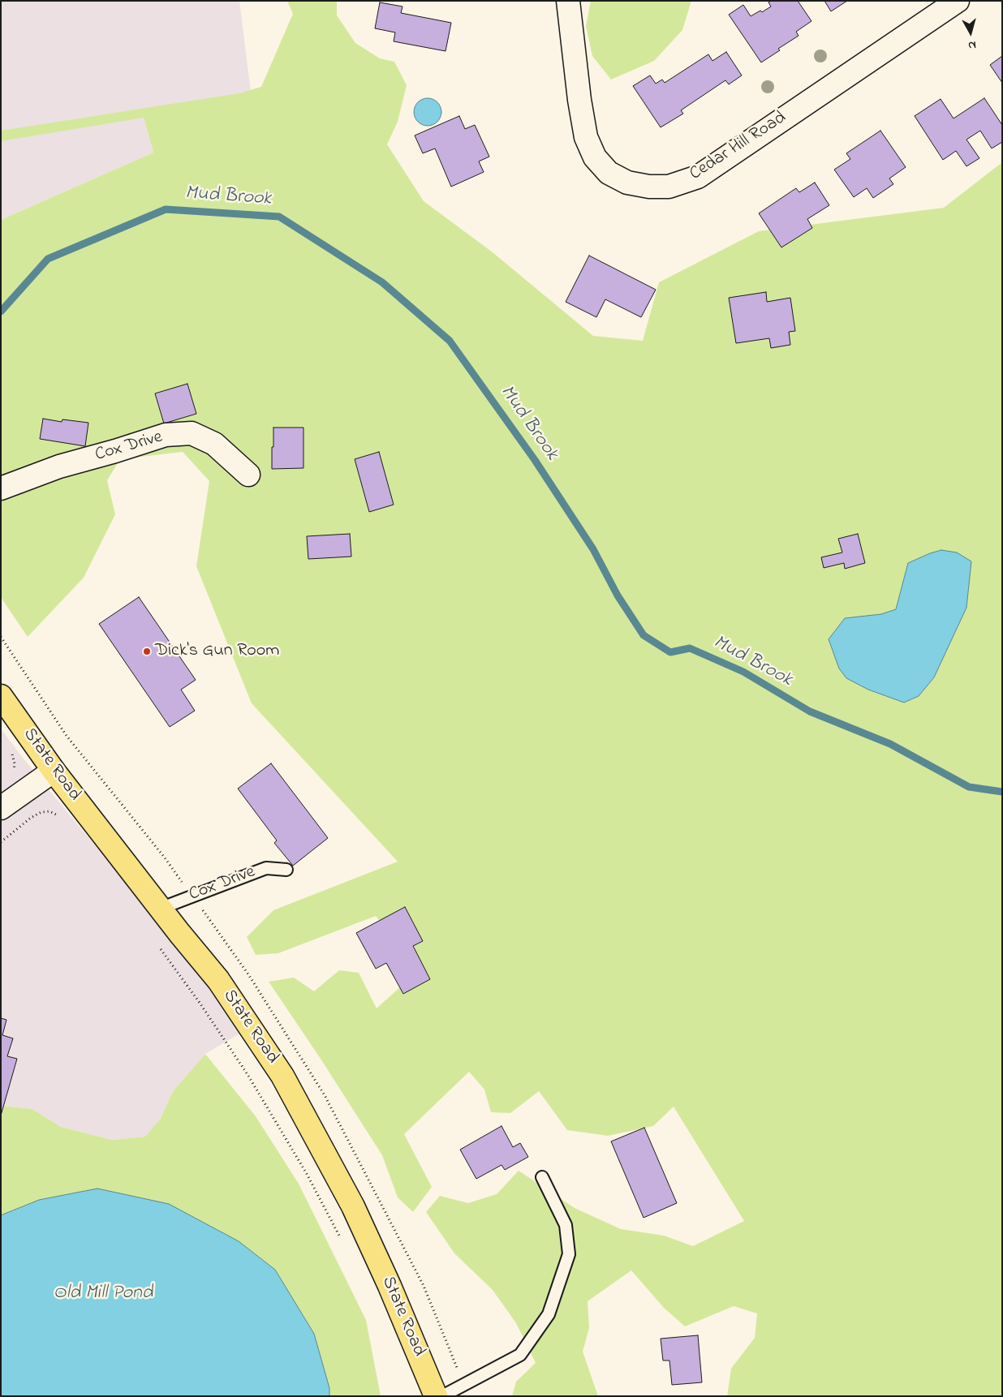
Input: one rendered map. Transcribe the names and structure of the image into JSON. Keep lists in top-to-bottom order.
{
  "streets": {
    "main road": ["State Road"],
    "street": ["Cedar Hill Road", "Cox Drive"]
  },
  "crossings": [
    ["Cox Drive", "State Road"]
  ],
  "water": ["Mud Brook", "Old Mill Pond"],
  "places": ["Dick's Gun Room"],
  "north": "bottom"
}
